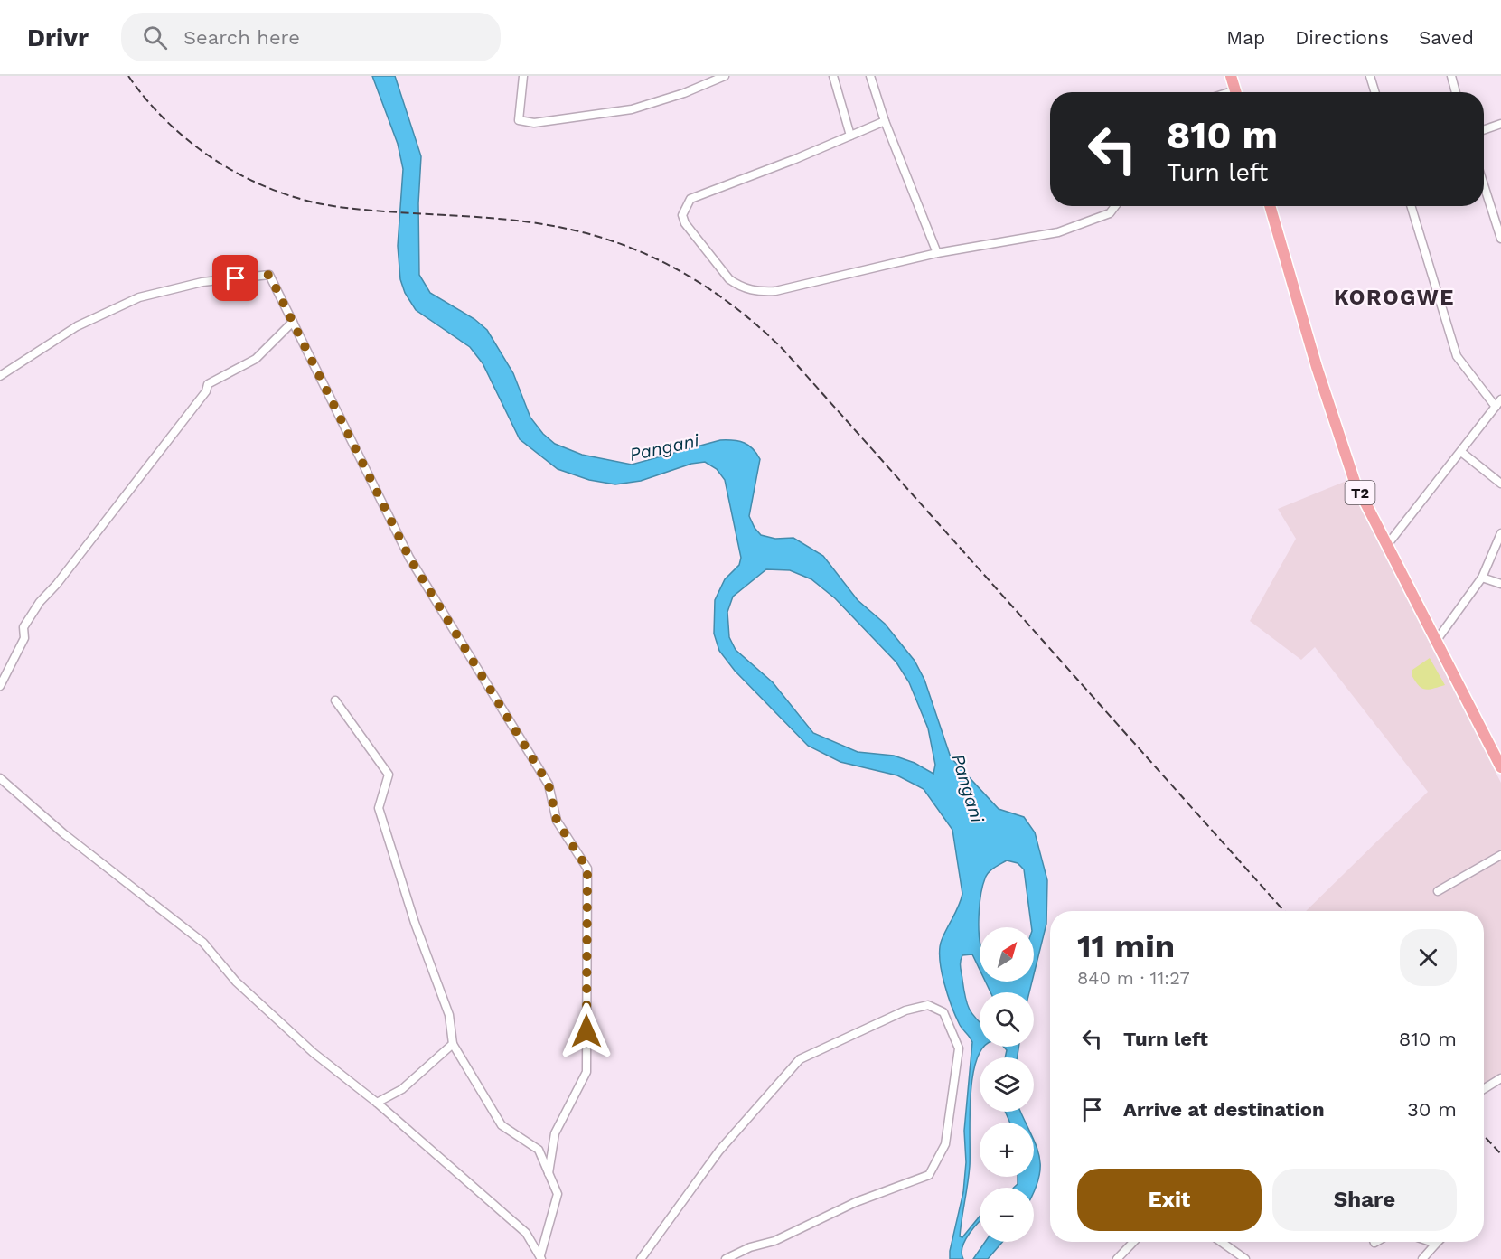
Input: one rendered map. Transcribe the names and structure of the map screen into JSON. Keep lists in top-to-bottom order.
{
  "streets": {
    "highway": ["T2"]
  },
  "districts": ["KOROGWE"],
  "water": ["Pangani"],
  "north": "top right",
  "page": {
    "header": "Drivr",
    "search": "Search here",
    "nav": ["Map", "Directions", "Saved"],
    "turn": ["810 m", "Turn left"],
    "heading": ["11 min", "840 m · 11:27"],
    "map_buttons": ["+", "−"],
    "list": [
      {
        "name": "Turn left",
        "value": "810 m"
      },
      {
        "name": "Arrive at destination",
        "value": "30 m"
      }
    ],
    "buttons": ["Exit", "Share"]
  }
}
